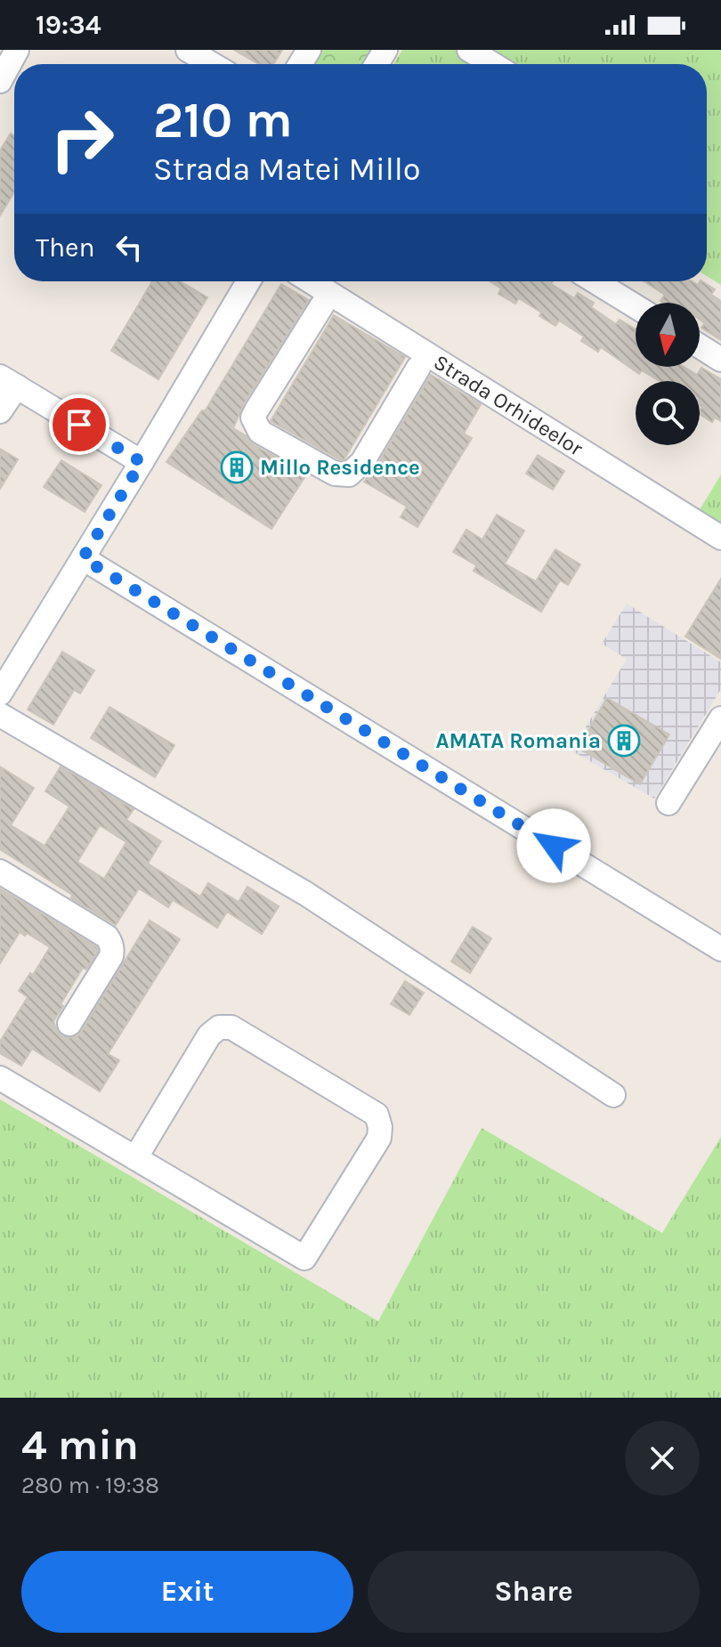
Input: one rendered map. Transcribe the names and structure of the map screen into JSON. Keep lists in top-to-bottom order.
{
  "streets": {
    "street": ["Strada Orhideelor"]
  },
  "places": {
    "building": ["Millo Residence", "AMATA Romania"]
  },
  "north": "bottom",
  "page": {
    "status": "19:34",
    "turn": ["210 m", "Strada Matei Millo"],
    "then": "Then",
    "heading": ["4 min", "280 m · 19:38"],
    "buttons": ["Exit", "Share"]
  }
}
